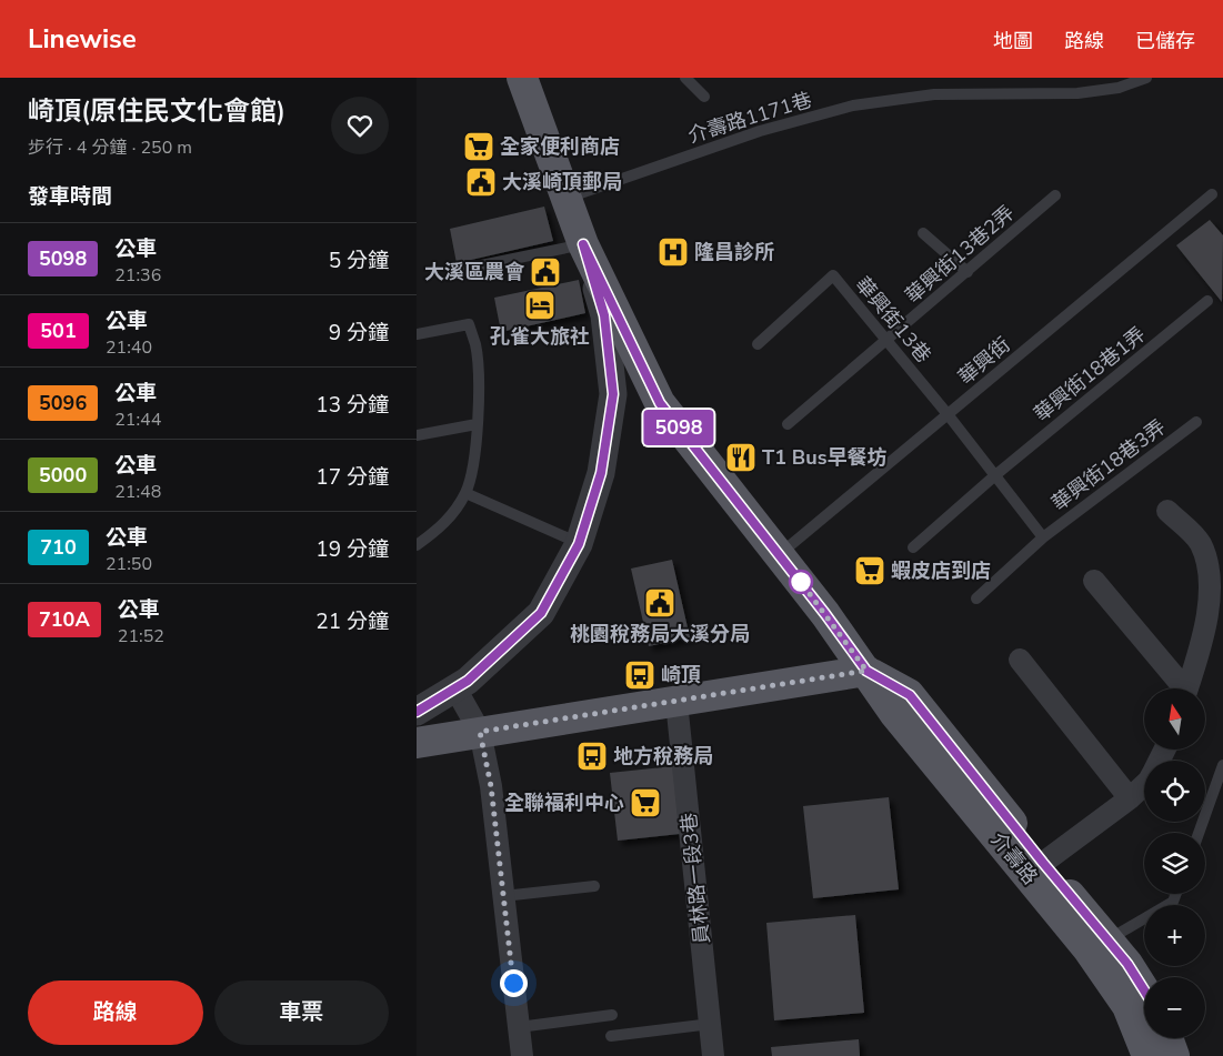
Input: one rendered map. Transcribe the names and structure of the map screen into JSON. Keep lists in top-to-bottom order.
{
  "streets": {
    "main road": ["介壽路"],
    "street": ["員林路一段3巷"],
    "lane": [
      "介壽路1171巷",
      "華興街13巷2弄",
      "華興街13巷",
      "華興街",
      "華興街18巷1弄",
      "華興街18巷3弄"
    ]
  },
  "crossings": [
    ["介壽路1171巷", "介壽路"],
    ["華興街13巷2弄", "華興街13巷"],
    ["華興街13巷", "華興街"],
    ["華興街13巷", "華興街18巷1弄"],
    ["華興街13巷", "華興街18巷3弄"],
    ["華興街", "介壽路"]
  ],
  "places": {
    "supermarket": ["全家便利商店", "蝦皮店到店", "全聯福利中心"],
    "public building": ["大溪崎頂郵局", "大溪區農會", "桃園稅務局大溪分局"],
    "hospital": ["隆昌診所"],
    "hotel": ["孔雀大旅社"],
    "restaurant": ["T1 Bus早餐坊"],
    "bus stop": ["崎頂", "地方稅務局"]
  },
  "lines": ["bus line 5098"],
  "north": "top",
  "page": {
    "header": "Linewise",
    "nav": ["地圖", "路線", "已儲存"],
    "heading": [
      ["崎頂(原住民文化會館)", "步行 · 4 分鐘 · 250 m"],
      "發車時間"
    ],
    "on_map": "5098",
    "list": [
      {
        "mark": "5098",
        "name": "公車",
        "note": "21:36",
        "value": "5 分鐘"
      },
      {
        "mark": "501",
        "name": "公車",
        "note": "21:40",
        "value": "9 分鐘"
      },
      {
        "mark": "5096",
        "name": "公車",
        "note": "21:44",
        "value": "13 分鐘"
      },
      {
        "mark": "5000",
        "name": "公車",
        "note": "21:48",
        "value": "17 分鐘"
      },
      {
        "mark": "710",
        "name": "公車",
        "note": "21:50",
        "value": "19 分鐘"
      },
      {
        "mark": "710A",
        "name": "公車",
        "note": "21:52",
        "value": "21 分鐘"
      }
    ],
    "map_buttons": ["+", "−"],
    "buttons": ["路線", "車票"]
  }
}
